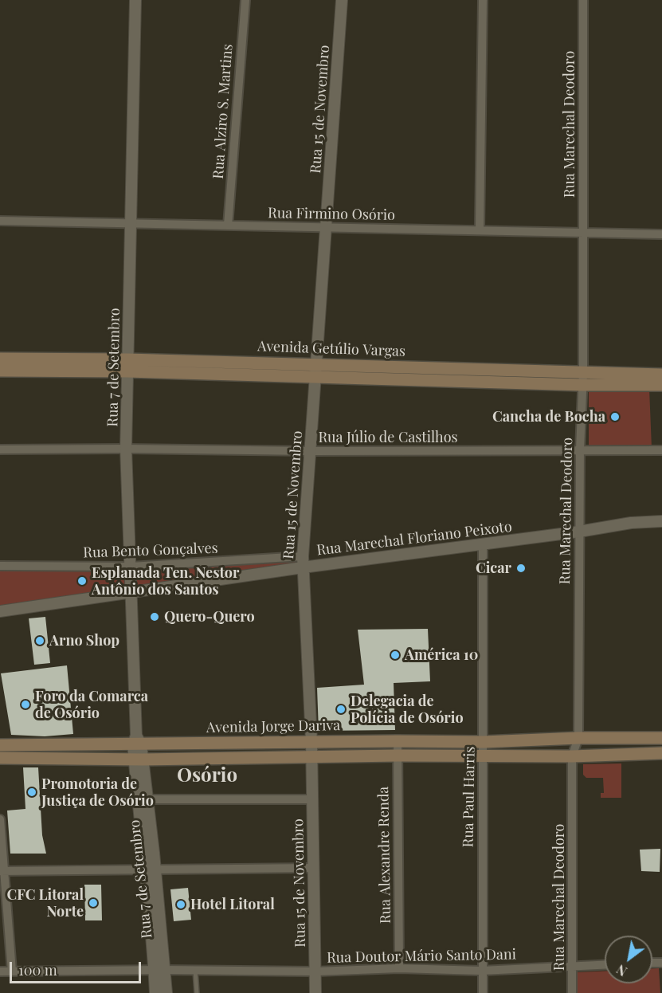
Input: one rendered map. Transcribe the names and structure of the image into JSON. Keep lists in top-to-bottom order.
{
  "streets": {
    "main road": ["Avenida Getúlio Vargas", "Avenida Jorge Dariva"],
    "street": [
      "Rua 15 de Novembro",
      "Rua Alziro S. Martins",
      "Rua Marechal Deodoro",
      "Rua Firmino Osório",
      "Rua 7 de Setembro",
      "Rua Júlio de Castilhos",
      "Rua Marechal Floriano Peixoto",
      "Rua Bento Gonçalves",
      "Rua Paul Harris",
      "Rua Alexandre Renda",
      "Rua Doutor Mário Santo Dani"
    ]
  },
  "crossings": [
    ["Rua 15 de Novembro", "Rua Firmino Osório"],
    ["Rua 15 de Novembro", "Avenida Getúlio Vargas"],
    ["Rua 15 de Novembro", "Rua Júlio de Castilhos"],
    ["Rua 15 de Novembro", "Rua Marechal Floriano Peixoto"],
    ["Rua 15 de Novembro", "Rua Bento Gonçalves"],
    ["Rua 15 de Novembro", "Avenida Jorge Dariva"],
    ["Rua 15 de Novembro", "Rua Doutor Mário Santo Dani"],
    ["Rua Alziro S. Martins", "Rua Firmino Osório"],
    ["Rua Marechal Deodoro", "Rua Firmino Osório"],
    ["Rua Marechal Deodoro", "Avenida Getúlio Vargas"],
    ["Rua Marechal Deodoro", "Rua Júlio de Castilhos"],
    ["Rua Marechal Deodoro", "Rua Marechal Floriano Peixoto"],
    ["Rua Marechal Deodoro", "Avenida Jorge Dariva"],
    ["Rua Marechal Deodoro", "Rua Doutor Mário Santo Dani"],
    ["Rua Firmino Osório", "Rua 7 de Setembro"],
    ["Avenida Getúlio Vargas", "Rua 7 de Setembro"],
    ["Rua 7 de Setembro", "Rua Júlio de Castilhos"],
    ["Rua 7 de Setembro", "Rua Marechal Floriano Peixoto"],
    ["Rua 7 de Setembro", "Rua Bento Gonçalves"],
    ["Rua 7 de Setembro", "Avenida Jorge Dariva"],
    ["Rua 7 de Setembro", "Rua Doutor Mário Santo Dani"],
    ["Rua Marechal Floriano Peixoto", "Rua Bento Gonçalves"],
    ["Rua Marechal Floriano Peixoto", "Rua Paul Harris"],
    ["Avenida Jorge Dariva", "Rua Paul Harris"],
    ["Avenida Jorge Dariva", "Rua Alexandre Renda"],
    ["Rua Paul Harris", "Rua Doutor Mário Santo Dani"],
    ["Rua Alexandre Renda", "Rua Doutor Mário Santo Dani"]
  ],
  "districts": ["Osório"],
  "places": [
    "Cancha de Bocha",
    "Cicar",
    "Esplanada Ten. Nestor Antônio dos Santos",
    "Quero-Quero",
    "Arno Shop",
    "América 10",
    "Foro da Comarca de Osório",
    "Delegacia de Polícia de Osório",
    "Promotoria de Justiça de Osório",
    "CFC Litoral Norte",
    "Hotel Litoral"
  ],
  "scale_bar": "100 m",
  "north": "bottom left"
}
